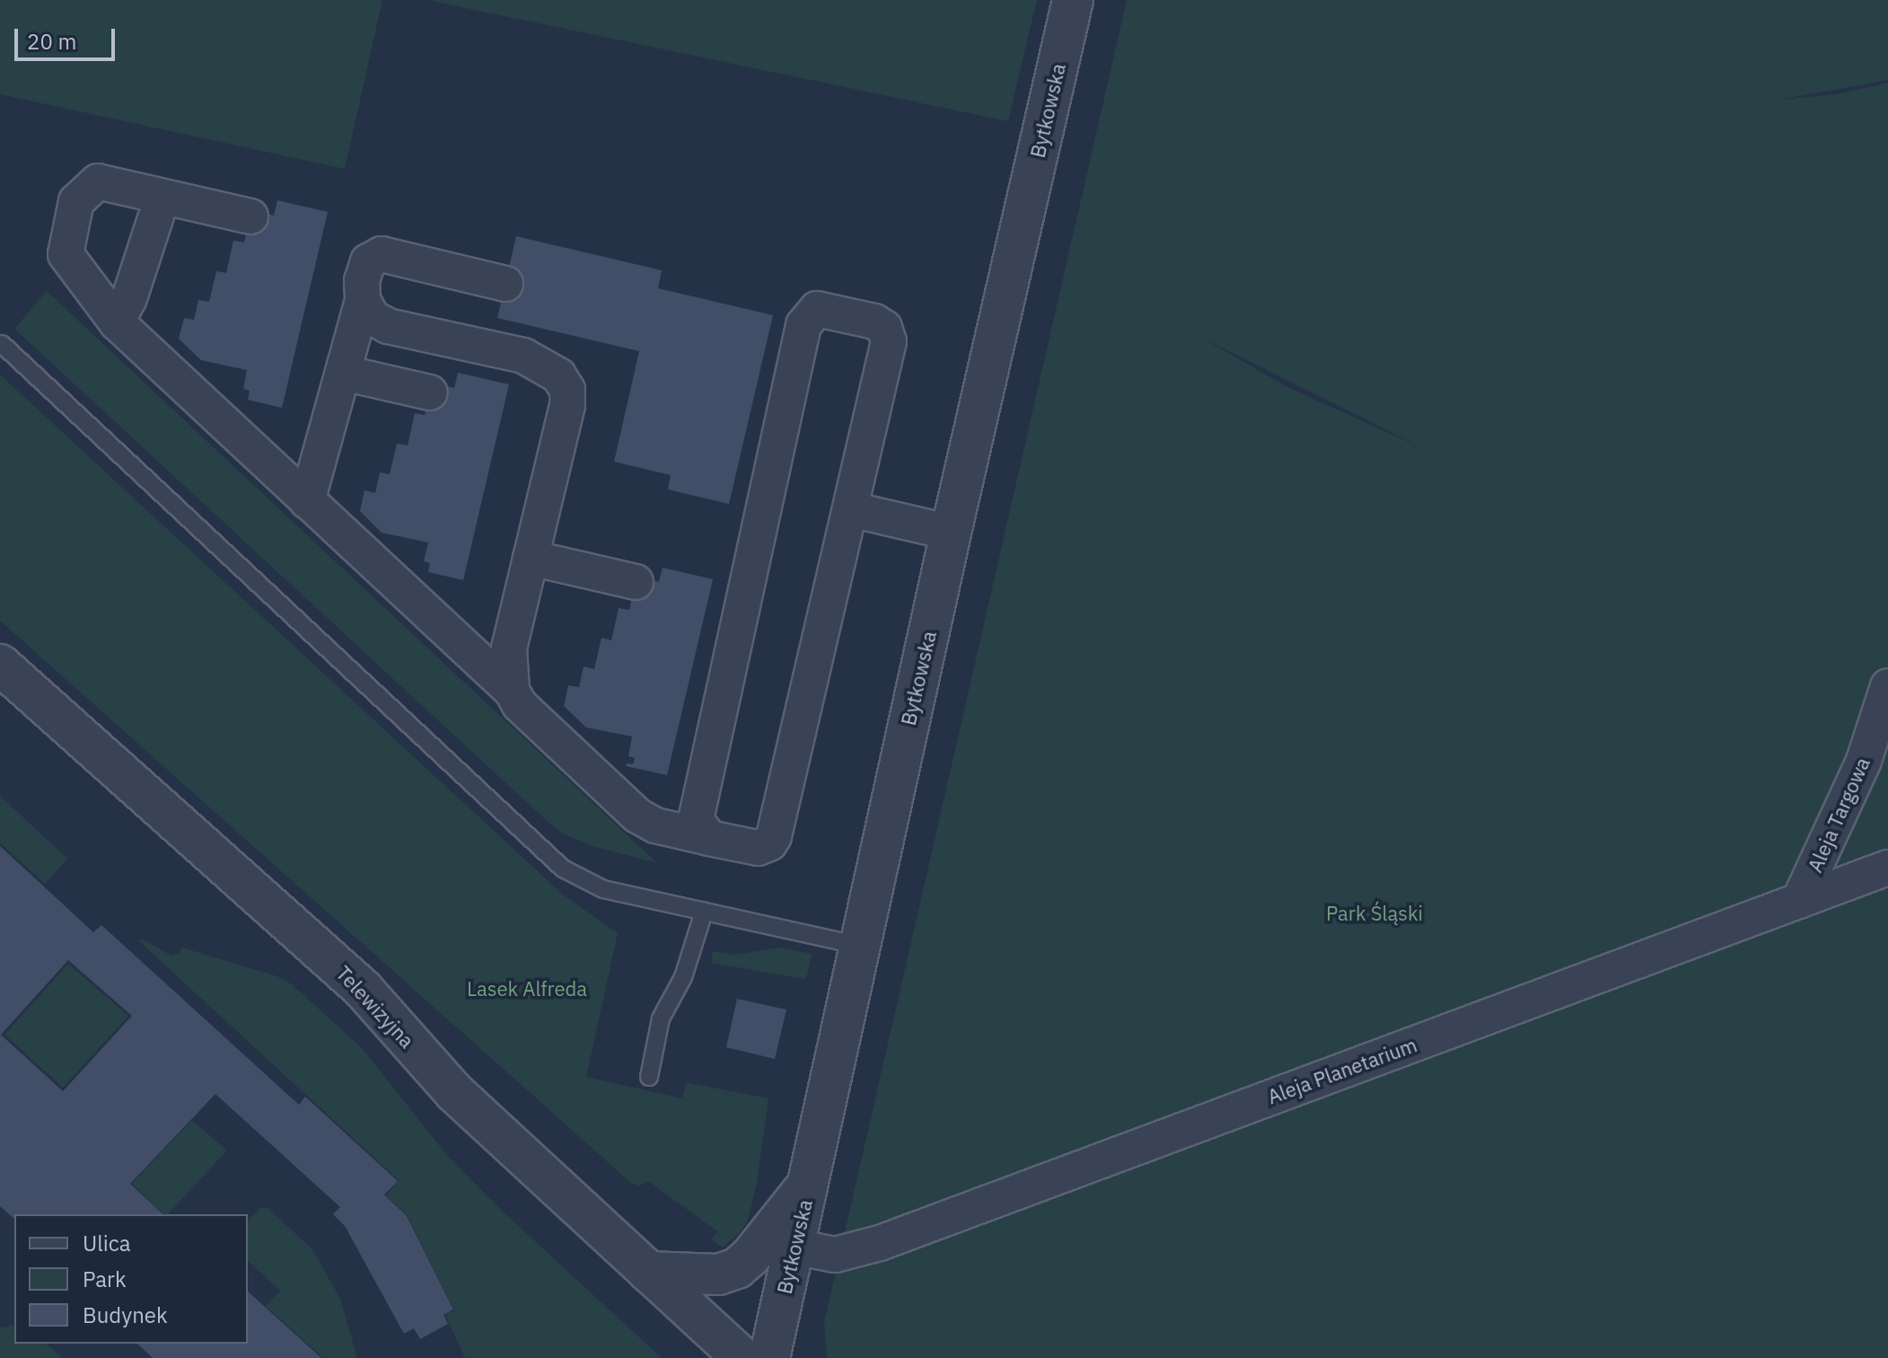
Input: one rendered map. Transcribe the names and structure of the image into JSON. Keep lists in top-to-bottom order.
{
  "streets": {
    "street": [
      "Bytkowska",
      "Aleja Targowa",
      "Telewizyjna",
      "Aleja Planetarium"
    ]
  },
  "crossings": [
    ["Bytkowska", "Aleja Planetarium"],
    ["Aleja Targowa", "Aleja Planetarium"]
  ],
  "parks": ["Park Śląski", "Lasek Alfreda"],
  "legend": ["Ulica", "Park", "Budynek"],
  "scale_bar": "20 m"
}
